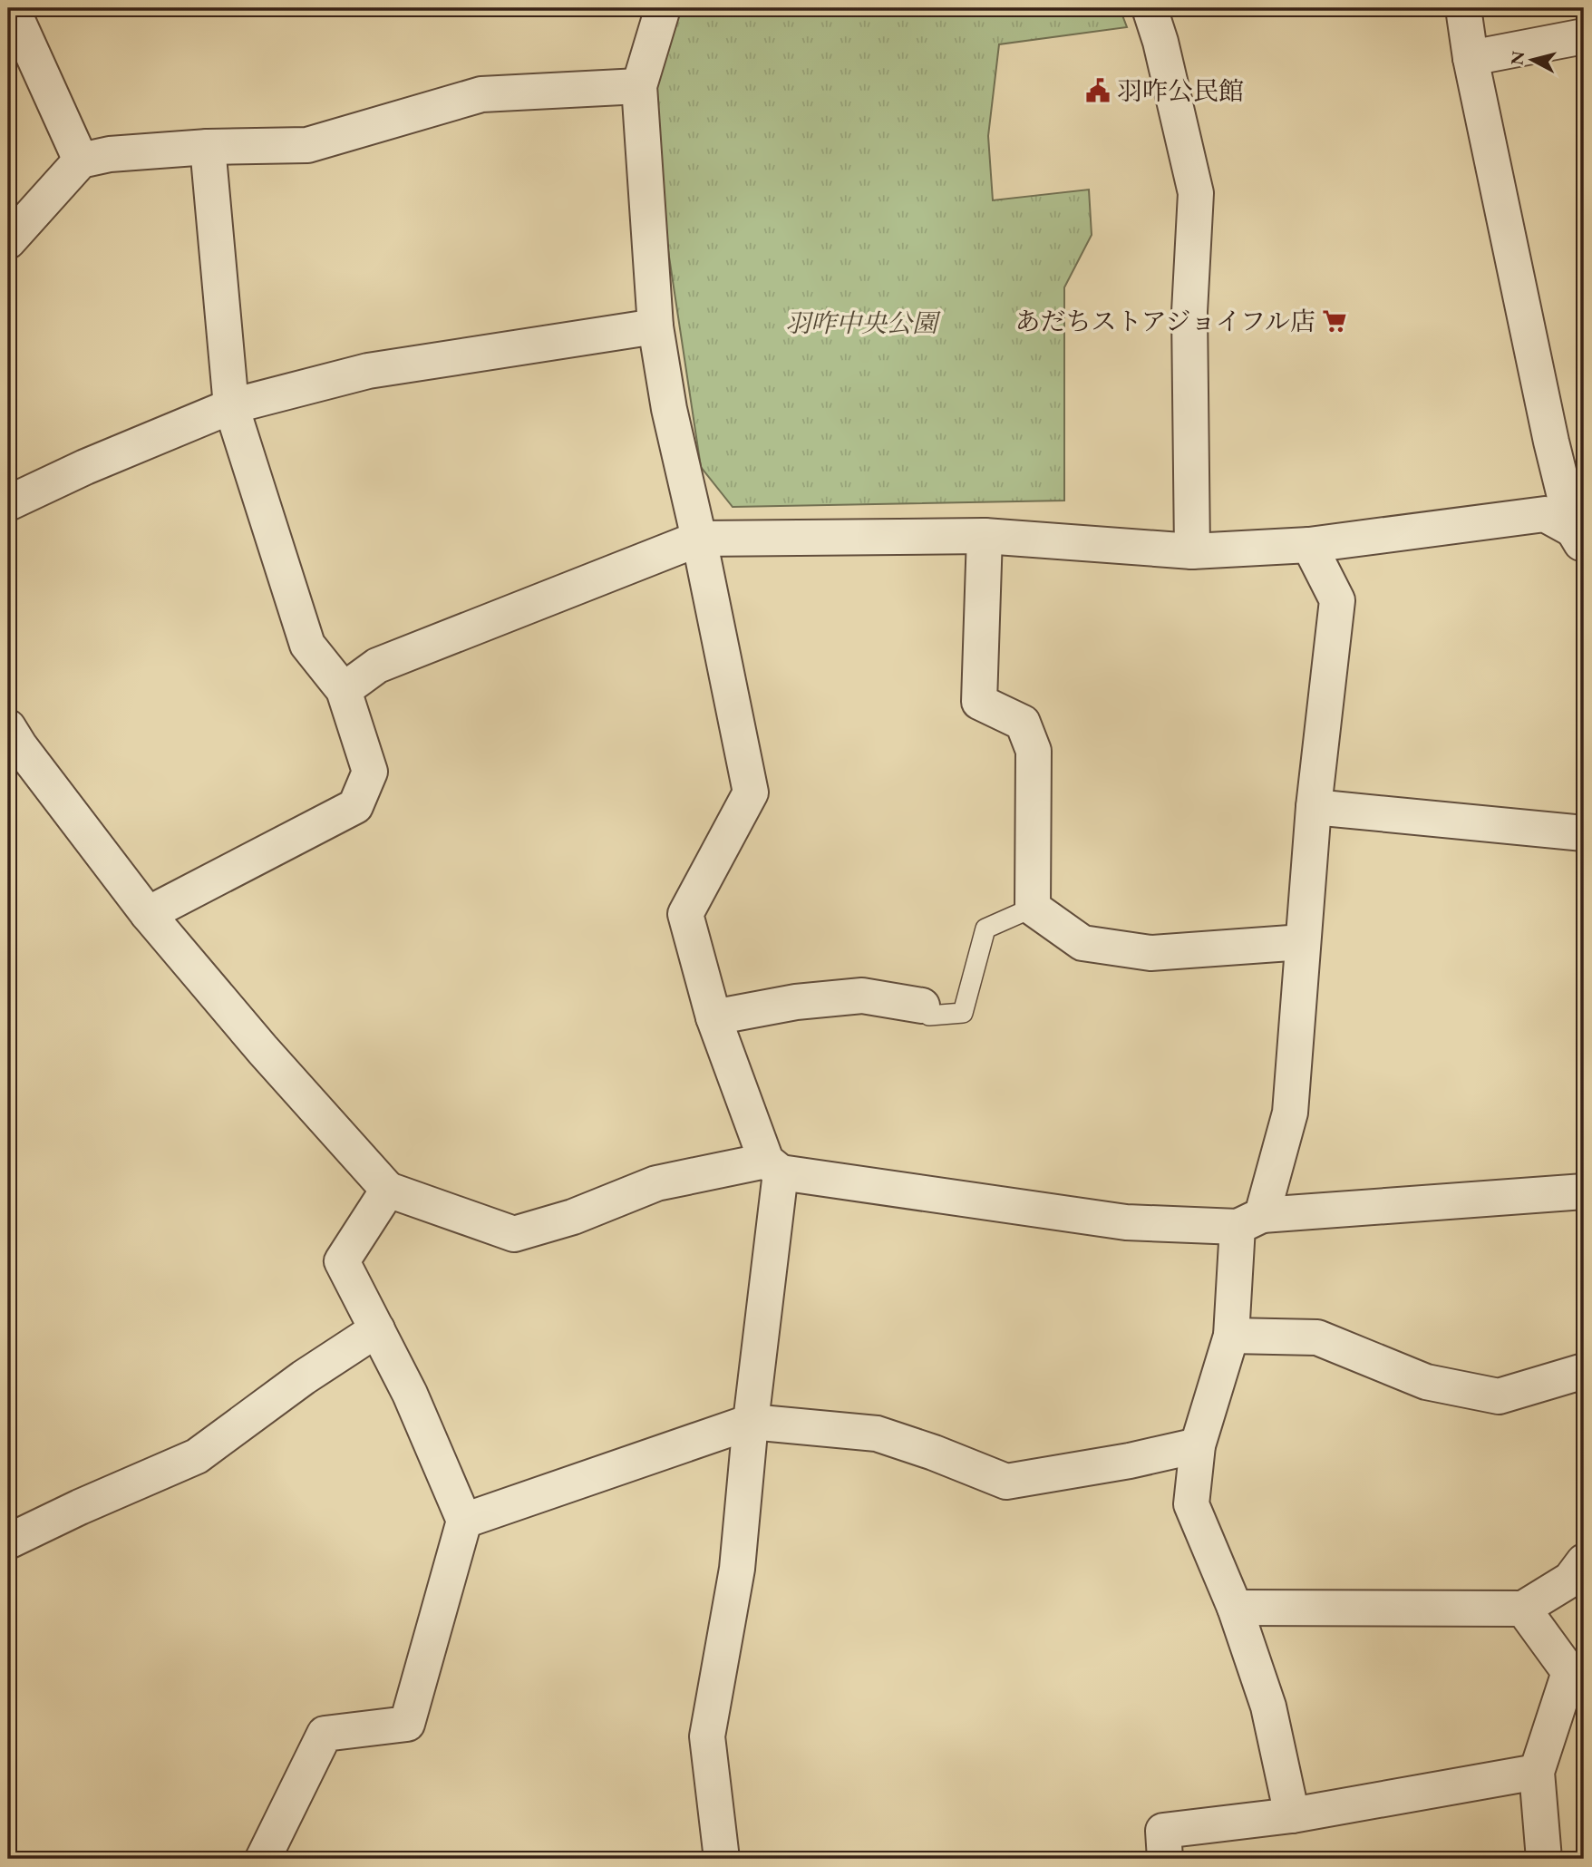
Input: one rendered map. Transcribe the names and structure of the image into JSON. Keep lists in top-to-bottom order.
{
  "parks": ["羽咋中央公園"],
  "places": {
    "public building": ["羽咋公民館"],
    "supermarket": ["あだちストアジョイフル店"]
  },
  "north": "left"
}
